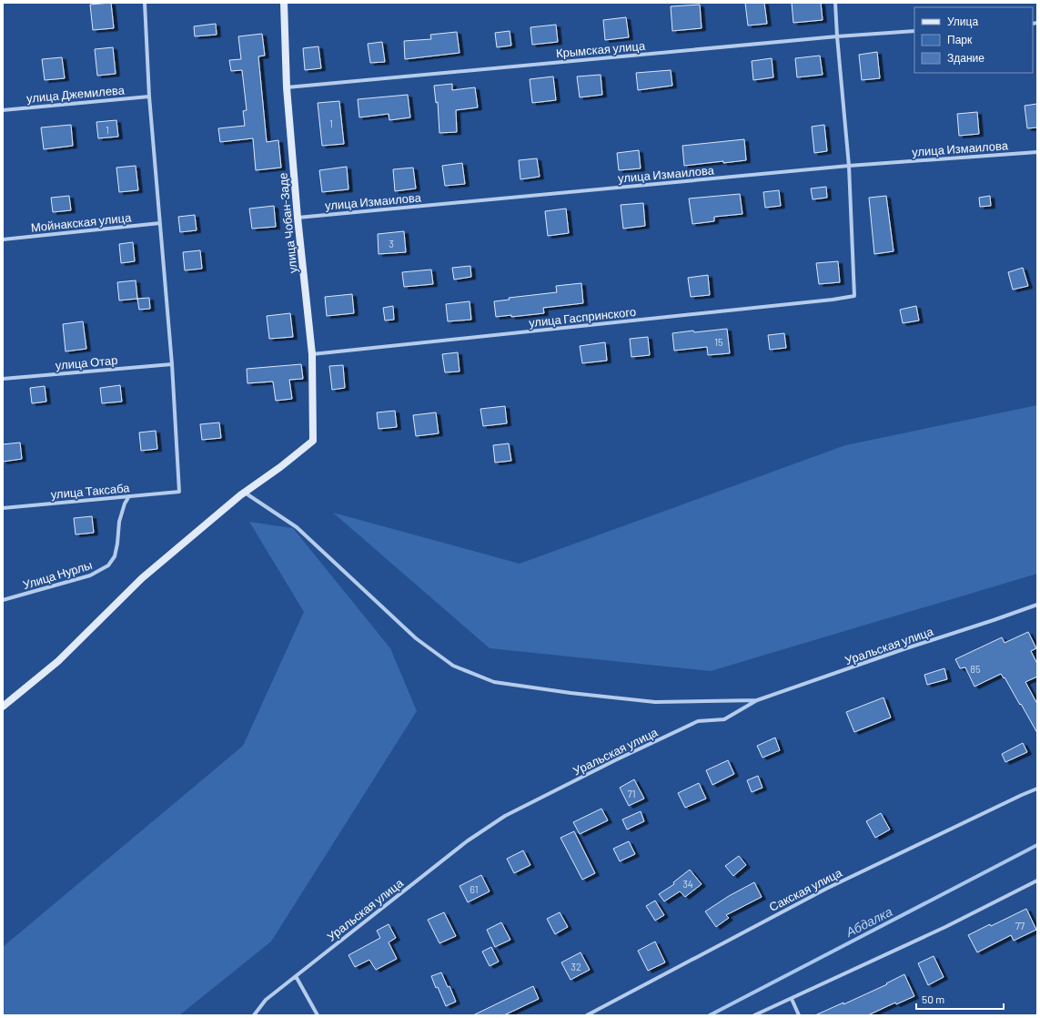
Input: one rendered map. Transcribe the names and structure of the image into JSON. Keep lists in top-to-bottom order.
{
  "streets": {
    "main road": ["улица Чобан-Заде"],
    "street": [
      "Крымская улица",
      "улица Джемилева",
      "улица Измаилова",
      "Мойнакская улица",
      "улица Гаспринского",
      "улица Отар",
      "улица Таксаба",
      "Улица Нурлы",
      "Уральская улица",
      "Сакская улица"
    ]
  },
  "crossings": [
    ["Крымская улица", "улица Чобан-Заде"],
    ["улица Измаилова", "улица Чобан-Заде"],
    ["улица Измаилова", "улица Гаспринского"],
    ["улица Чобан-Заде", "улица Гаспринского"],
    ["улица Отар", "улица Таксаба"],
    ["улица Таксаба", "Улица Нурлы"]
  ],
  "water": ["Абдалка"],
  "house_numbers": [
    "1",
    "1",
    "3",
    "15",
    "85",
    "71",
    "34",
    "61",
    "77",
    "32"
  ],
  "legend": ["Улица", "Парк", "Здание"],
  "scale_bar": "50 m"
}
